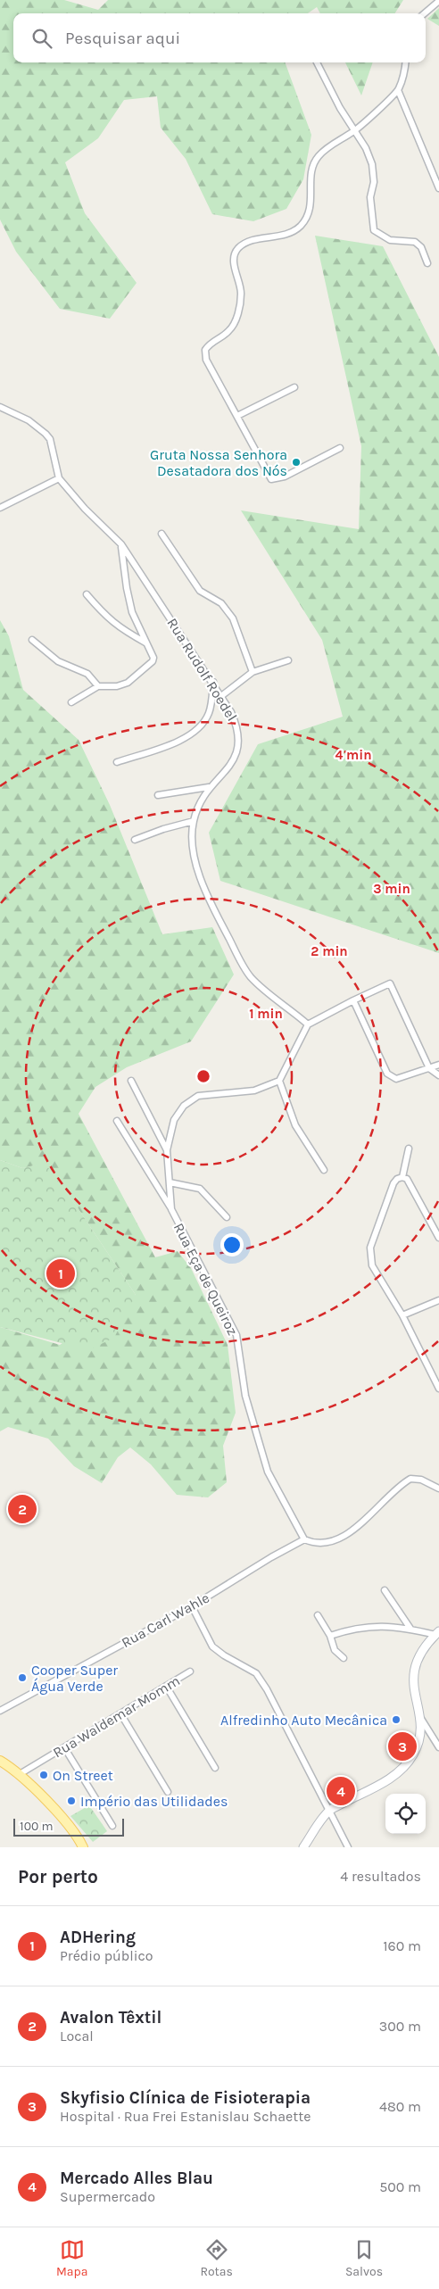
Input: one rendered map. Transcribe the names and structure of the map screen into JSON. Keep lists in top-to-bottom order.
{
  "streets": {
    "street": [
      "Rua Rudolf Roedel",
      "Rua Eça de Queiroz",
      "Rua Carl Wahle",
      "Rua Waldemar Momm"
    ]
  },
  "crossings": [
    ["Rua Eça de Queiroz", "Rua Carl Wahle"]
  ],
  "places": [
    "Gruta Nossa Senhora Desatadora dos Nós",
    "Cooper Super Água Verde",
    "Alfredinho Auto Mecânica",
    "On Street",
    "Império das Utilidades"
  ],
  "scale_bar": "100 m",
  "page": {
    "search": "Pesquisar aqui",
    "pins": [
      "1",
      "2",
      "3",
      "4"
    ],
    "scale": "100 m",
    "heading": ["Por perto", "4 resultados"],
    "list": [
      {
        "mark": "1",
        "name": "ADHering",
        "note": "Prédio público",
        "value": "160 m"
      },
      {
        "mark": "2",
        "name": "Avalon Têxtil",
        "note": "Local",
        "value": "300 m"
      },
      {
        "mark": "3",
        "name": "Skyfisio Clínica de Fisioterapia",
        "note": "Hospital · Rua Frei Estanislau Schaette",
        "value": "480 m"
      },
      {
        "mark": "4",
        "name": "Mercado Alles Blau",
        "note": "Supermercado",
        "value": "500 m"
      }
    ],
    "nav": ["Mapa", "Rotas", "Salvos"]
  },
  "rings": [
    "4 min",
    "3 min",
    "2 min",
    "1 min"
  ]
}
